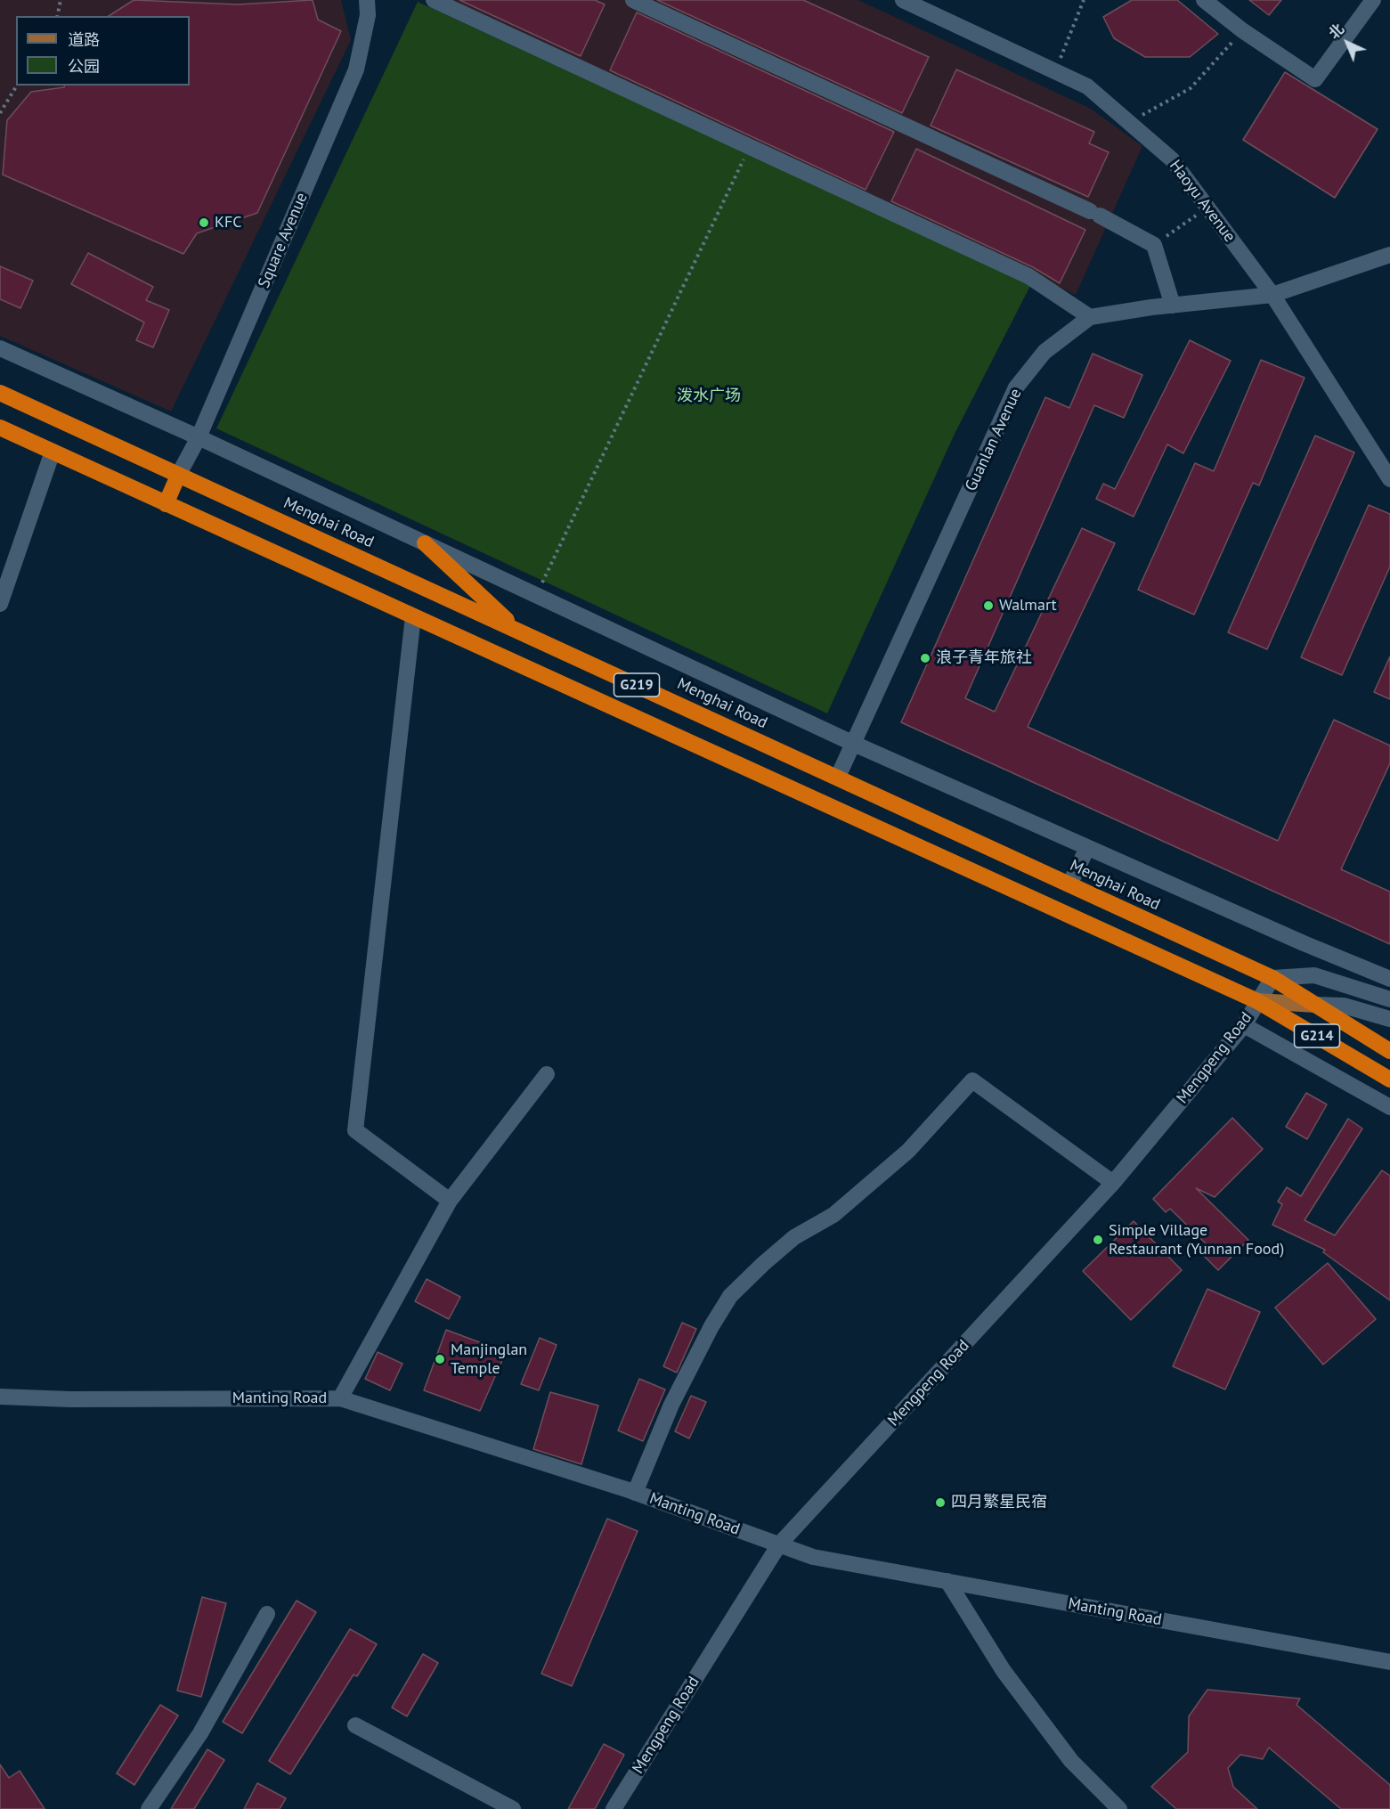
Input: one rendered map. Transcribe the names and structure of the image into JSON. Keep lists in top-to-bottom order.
{
  "streets": {
    "highway": ["Menghai Road", "G219", "G214"],
    "street": [
      "Haoyu Avenue",
      "Square Avenue",
      "Guanlan Avenue",
      "Mengpeng Road",
      "Manting Road"
    ]
  },
  "crossings": [
    ["Haoyu Avenue", "Guanlan Avenue"],
    ["Square Avenue", "Menghai Road"],
    ["Guanlan Avenue", "Menghai Road"],
    ["Menghai Road", "Mengpeng Road"],
    ["G219", "G214"],
    ["G219", "Mengpeng Road"],
    ["G214", "Mengpeng Road"],
    ["Mengpeng Road", "Manting Road"]
  ],
  "parks": ["泼水广场"],
  "places": [
    "KFC",
    "Walmart",
    "浪子青年旅社",
    "Simple Village Restaurant (Yunnan Food)",
    "Manjinglan Temple",
    "四月繁星民宿"
  ],
  "legend": ["道路", "公园"],
  "north": "top left"
}
